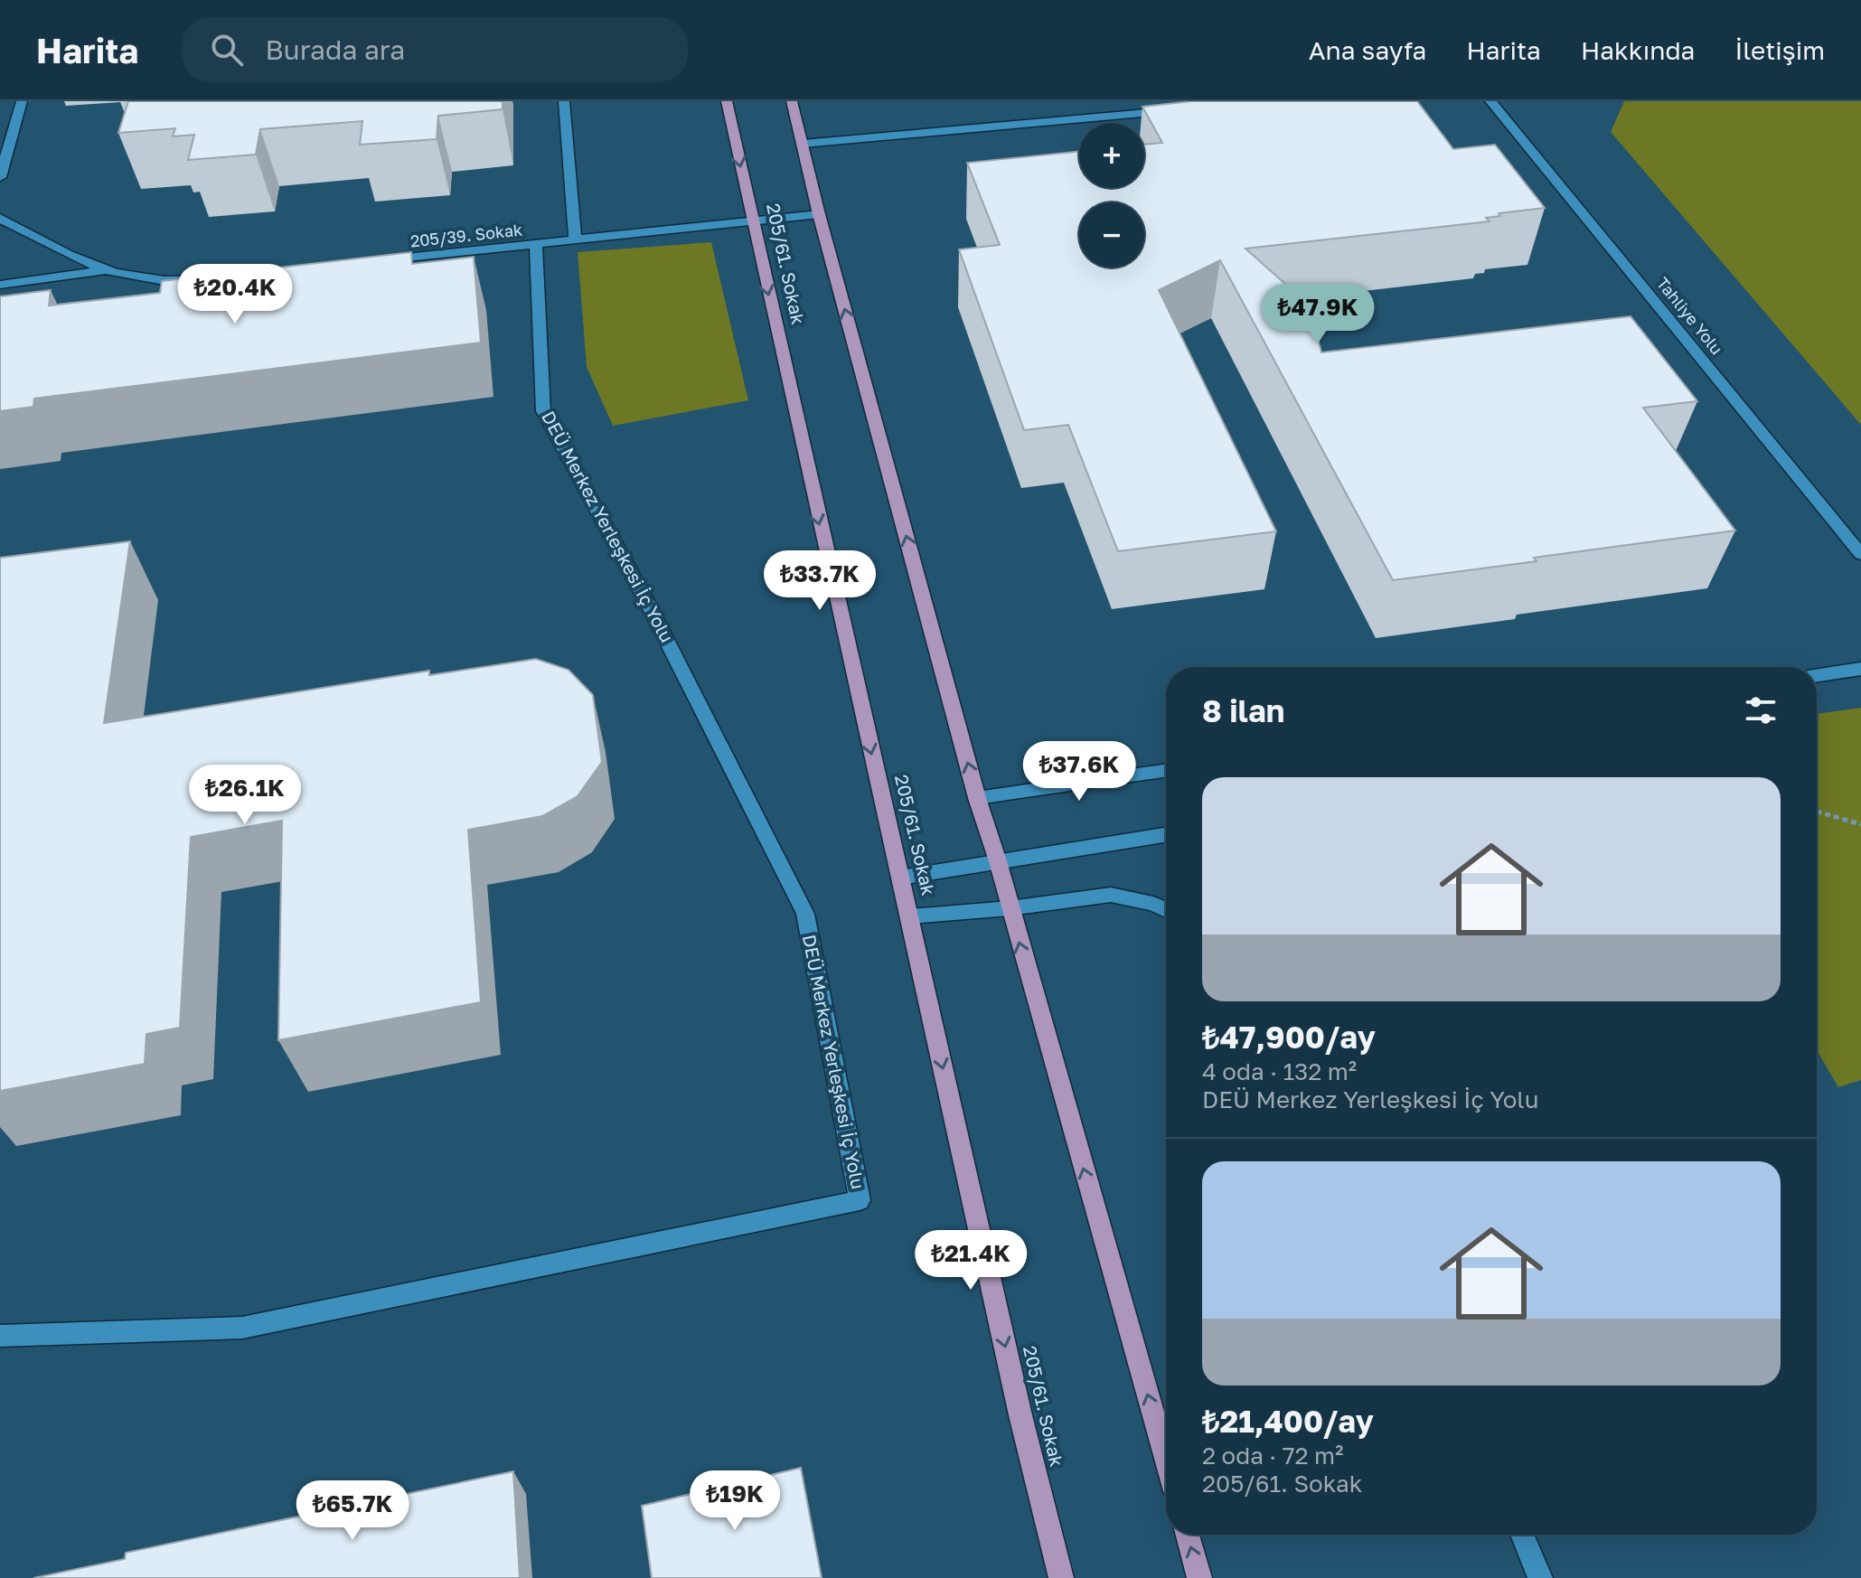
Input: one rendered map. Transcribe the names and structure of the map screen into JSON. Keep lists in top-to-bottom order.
{
  "streets": {
    "main road": ["205/61. Sokak"],
    "street": ["205/39. Sokak", "Tahliye Yolu", "DEÜ Merkez Yerleşkesi İç Yolu"]
  },
  "crossings": [
    ["205/39. Sokak", "205/61. Sokak"],
    ["205/39. Sokak", "DEÜ Merkez Yerleşkesi İç Yolu"]
  ],
  "page": {
    "header": "Harita",
    "search": "Burada ara",
    "nav": [
      "Ana sayfa",
      "Harita",
      "Hakkında",
      "İletişim"
    ],
    "map_buttons": ["+", "−"],
    "price": [
      "₺20.4K",
      "₺47.9K",
      "₺33.7K",
      "₺37.6K",
      "₺26.1K",
      "₺21.4K",
      "₺19K",
      "₺65.7K"
    ],
    "heading": "8 ilan",
    "list": [
      {
        "name": "₺47,900/ay",
        "note": "4 oda · 132 m² · DEÜ Merkez Yerleşkesi İç Yolu"
      },
      {
        "name": "₺21,400/ay",
        "note": "2 oda · 72 m² · 205/61. Sokak"
      }
    ]
  }
}
